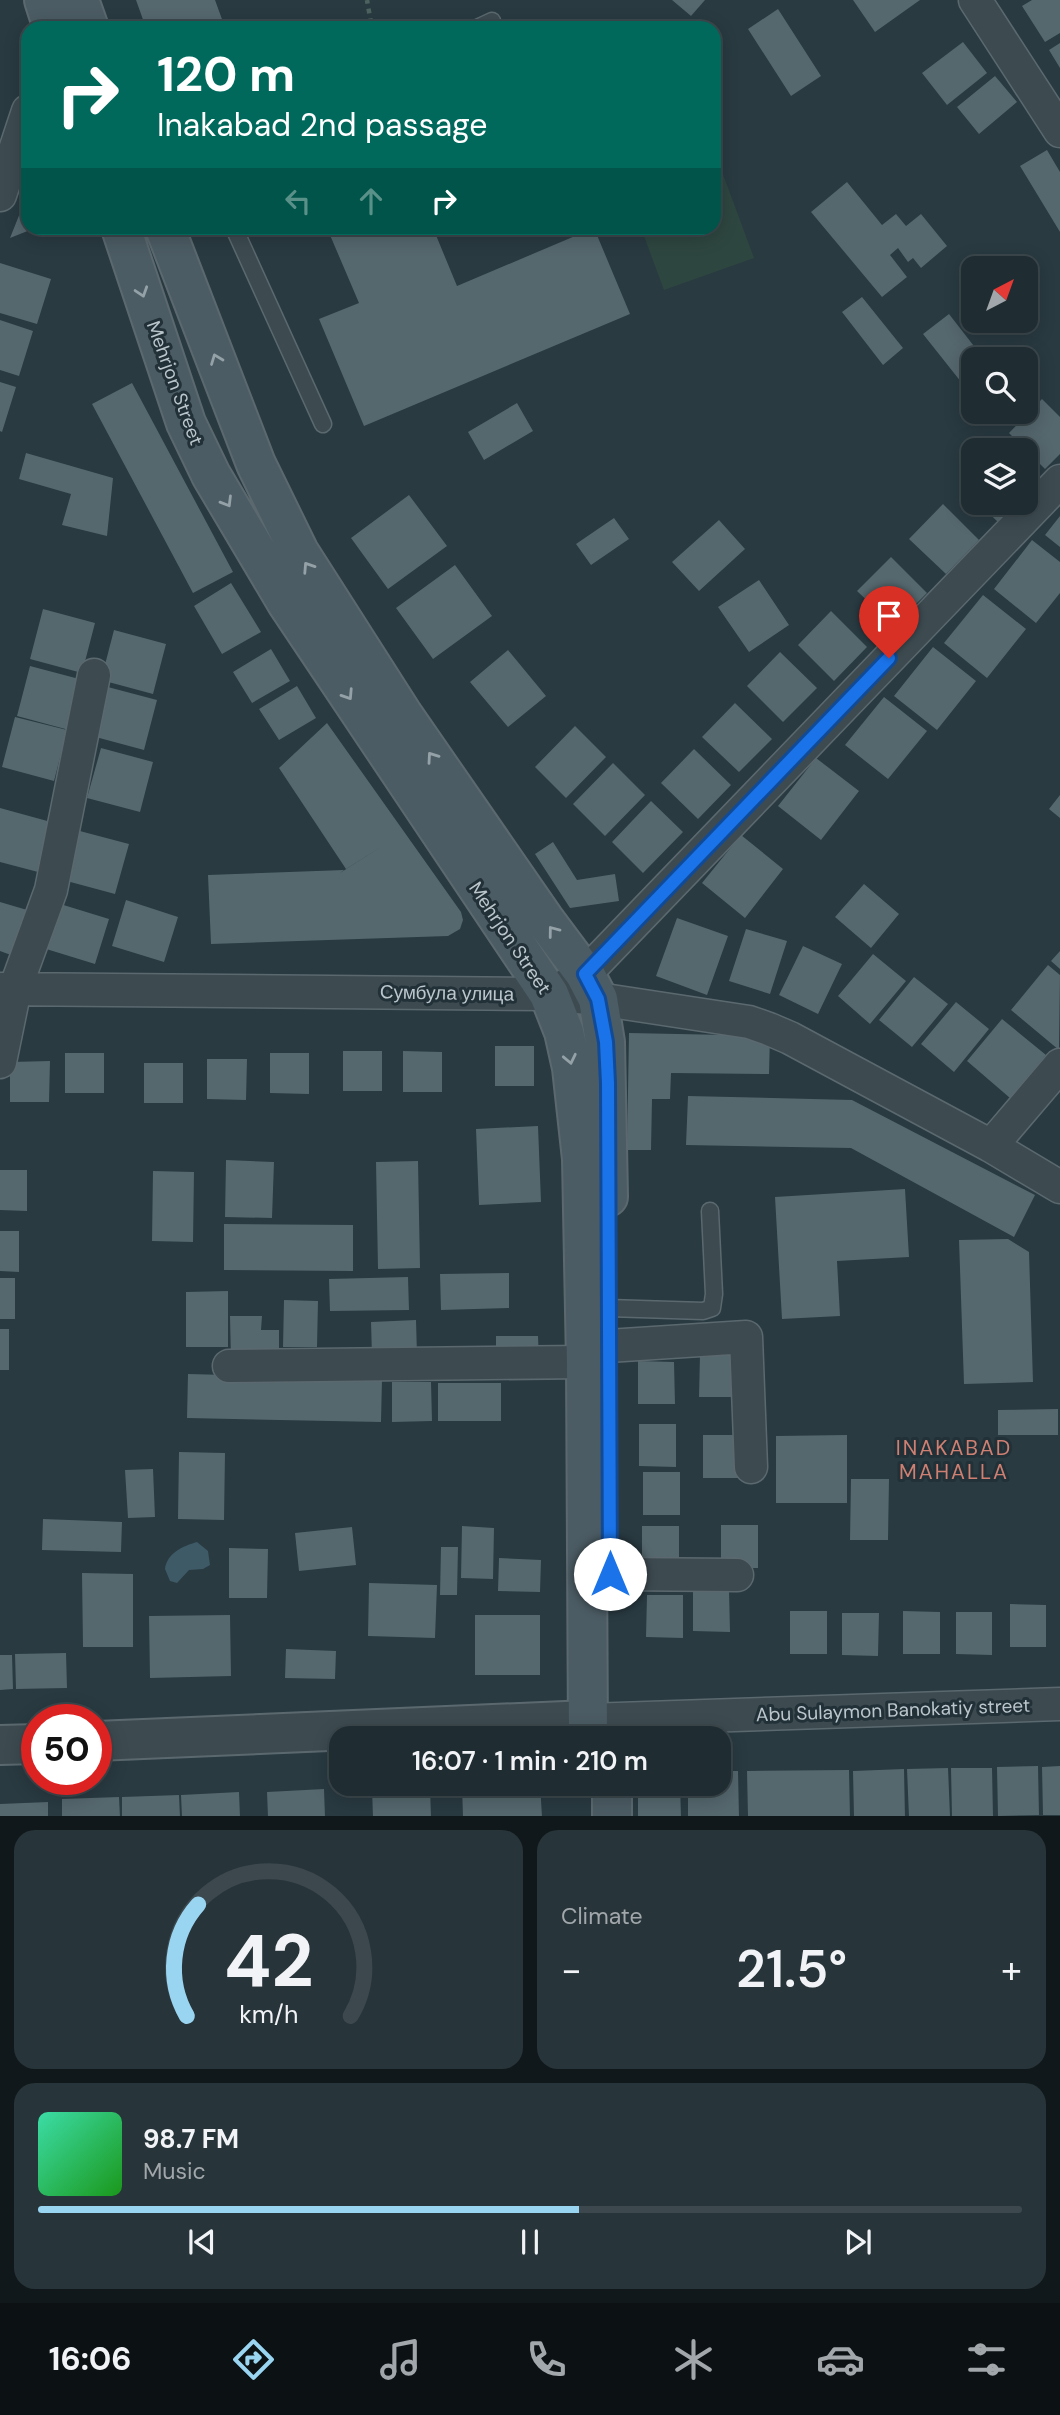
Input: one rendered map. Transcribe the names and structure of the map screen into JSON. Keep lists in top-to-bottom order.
{
  "streets": {
    "main road": ["Mehrjon Street"],
    "street": ["Сумбула улица", "Abu Sulaymon Banokatiy street"]
  },
  "crossings": [
    ["Mehrjon Street", "Сумбула улица"]
  ],
  "districts": ["INAKABAD MAHALLA"],
  "north": "top right",
  "page": {
    "turn": ["120 m", "Inakabad 2nd passage"],
    "limit": "50",
    "trip": "16:07 · 1 min · 210 m",
    "tile": "Climate",
    "heat": ["−", "21.5°", "+"],
    "song": ["98.7 FM", "Music"],
    "tabs": "16:06",
    "gauge": ["42", "km/h"]
  }
}
